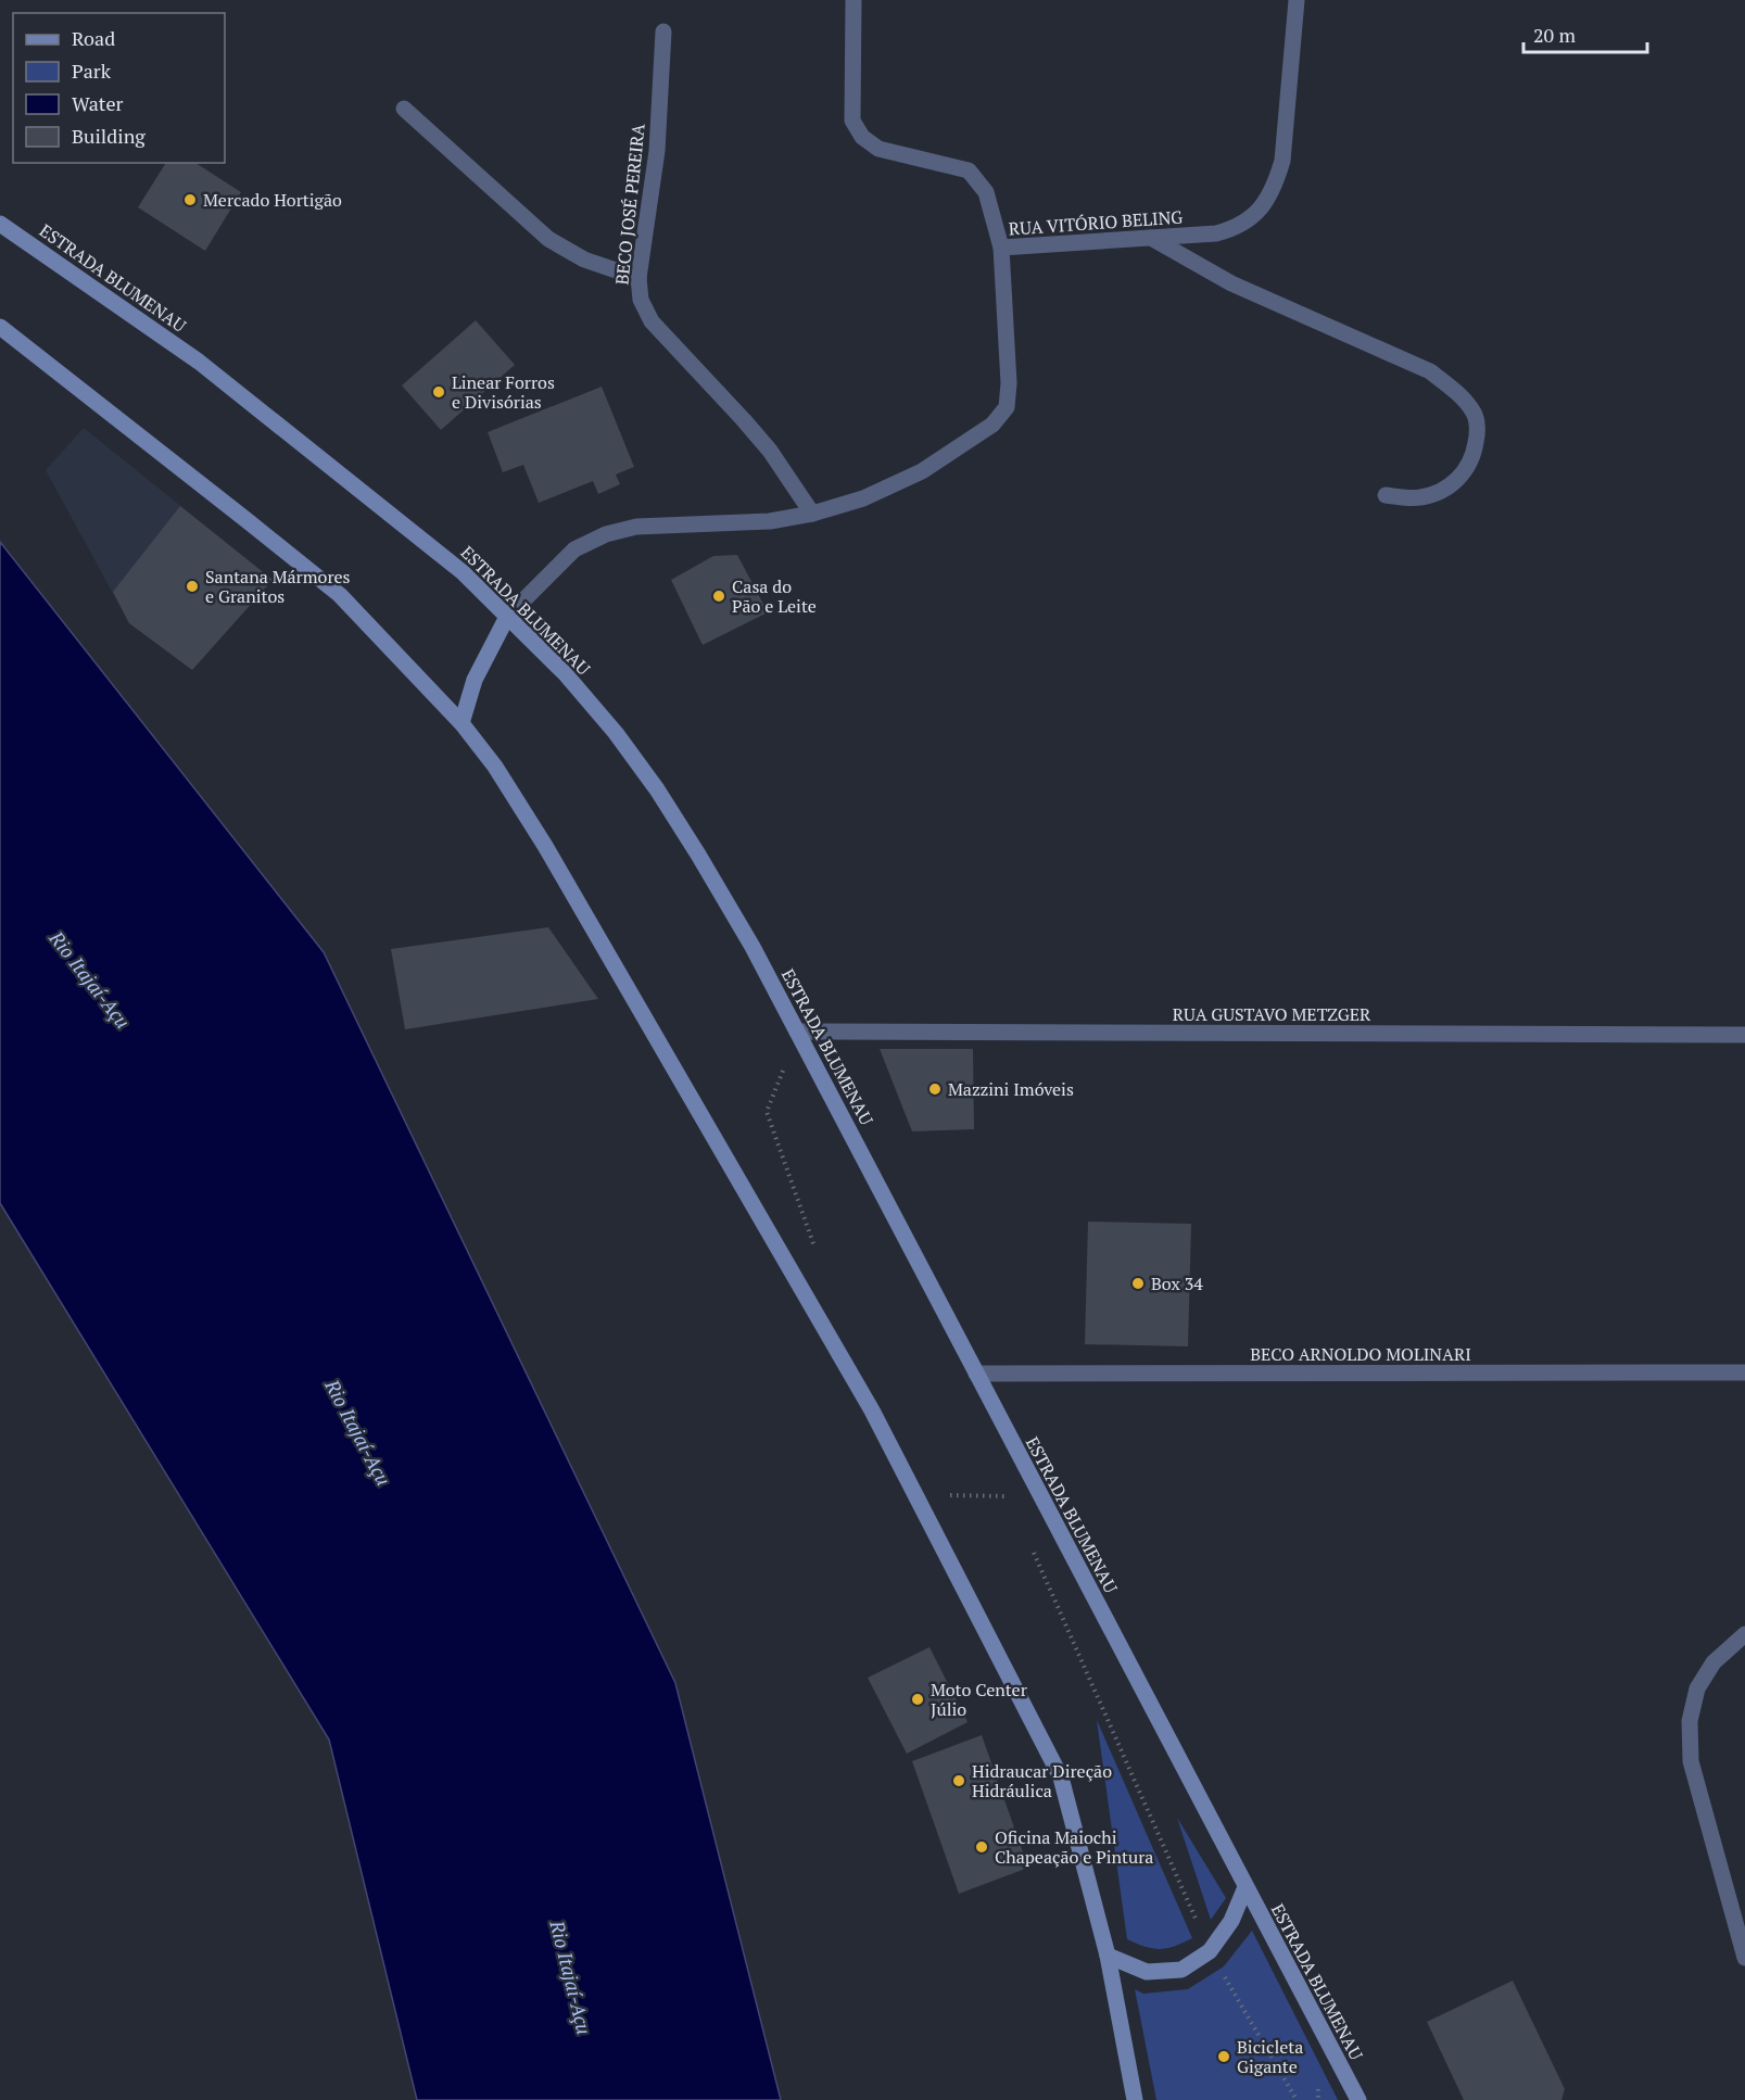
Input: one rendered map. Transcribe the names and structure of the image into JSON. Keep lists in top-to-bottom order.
{
  "streets": {
    "main road": ["ESTRADA BLUMENAU"],
    "street": [
      "BECO JOSÉ PEREIRA",
      "RUA VITÓRIO BELING",
      "RUA GUSTAVO METZGER",
      "BECO ARNOLDO MOLINARI"
    ]
  },
  "crossings": [
    ["BECO JOSÉ PEREIRA", "RUA VITÓRIO BELING"],
    ["RUA VITÓRIO BELING", "ESTRADA BLUMENAU"],
    ["ESTRADA BLUMENAU", "RUA GUSTAVO METZGER"],
    ["ESTRADA BLUMENAU", "BECO ARNOLDO MOLINARI"]
  ],
  "water": ["Rio Itajaí-Açu"],
  "places": [
    "Mercado Hortigão",
    "Linear Forros e Divisórias",
    "Santana Mármores e Granitos",
    "Casa do Pão e Leite",
    "Mazzini Imóveis",
    "Box 34",
    "Moto Center Júlio",
    "Hidraucar Direção Hidráulica",
    "Oficina Maiochi Chapeação e Pintura",
    "Bicicleta Gigante"
  ],
  "legend": [
    "Road",
    "Park",
    "Water",
    "Building"
  ],
  "scale_bar": "20 m"
}
